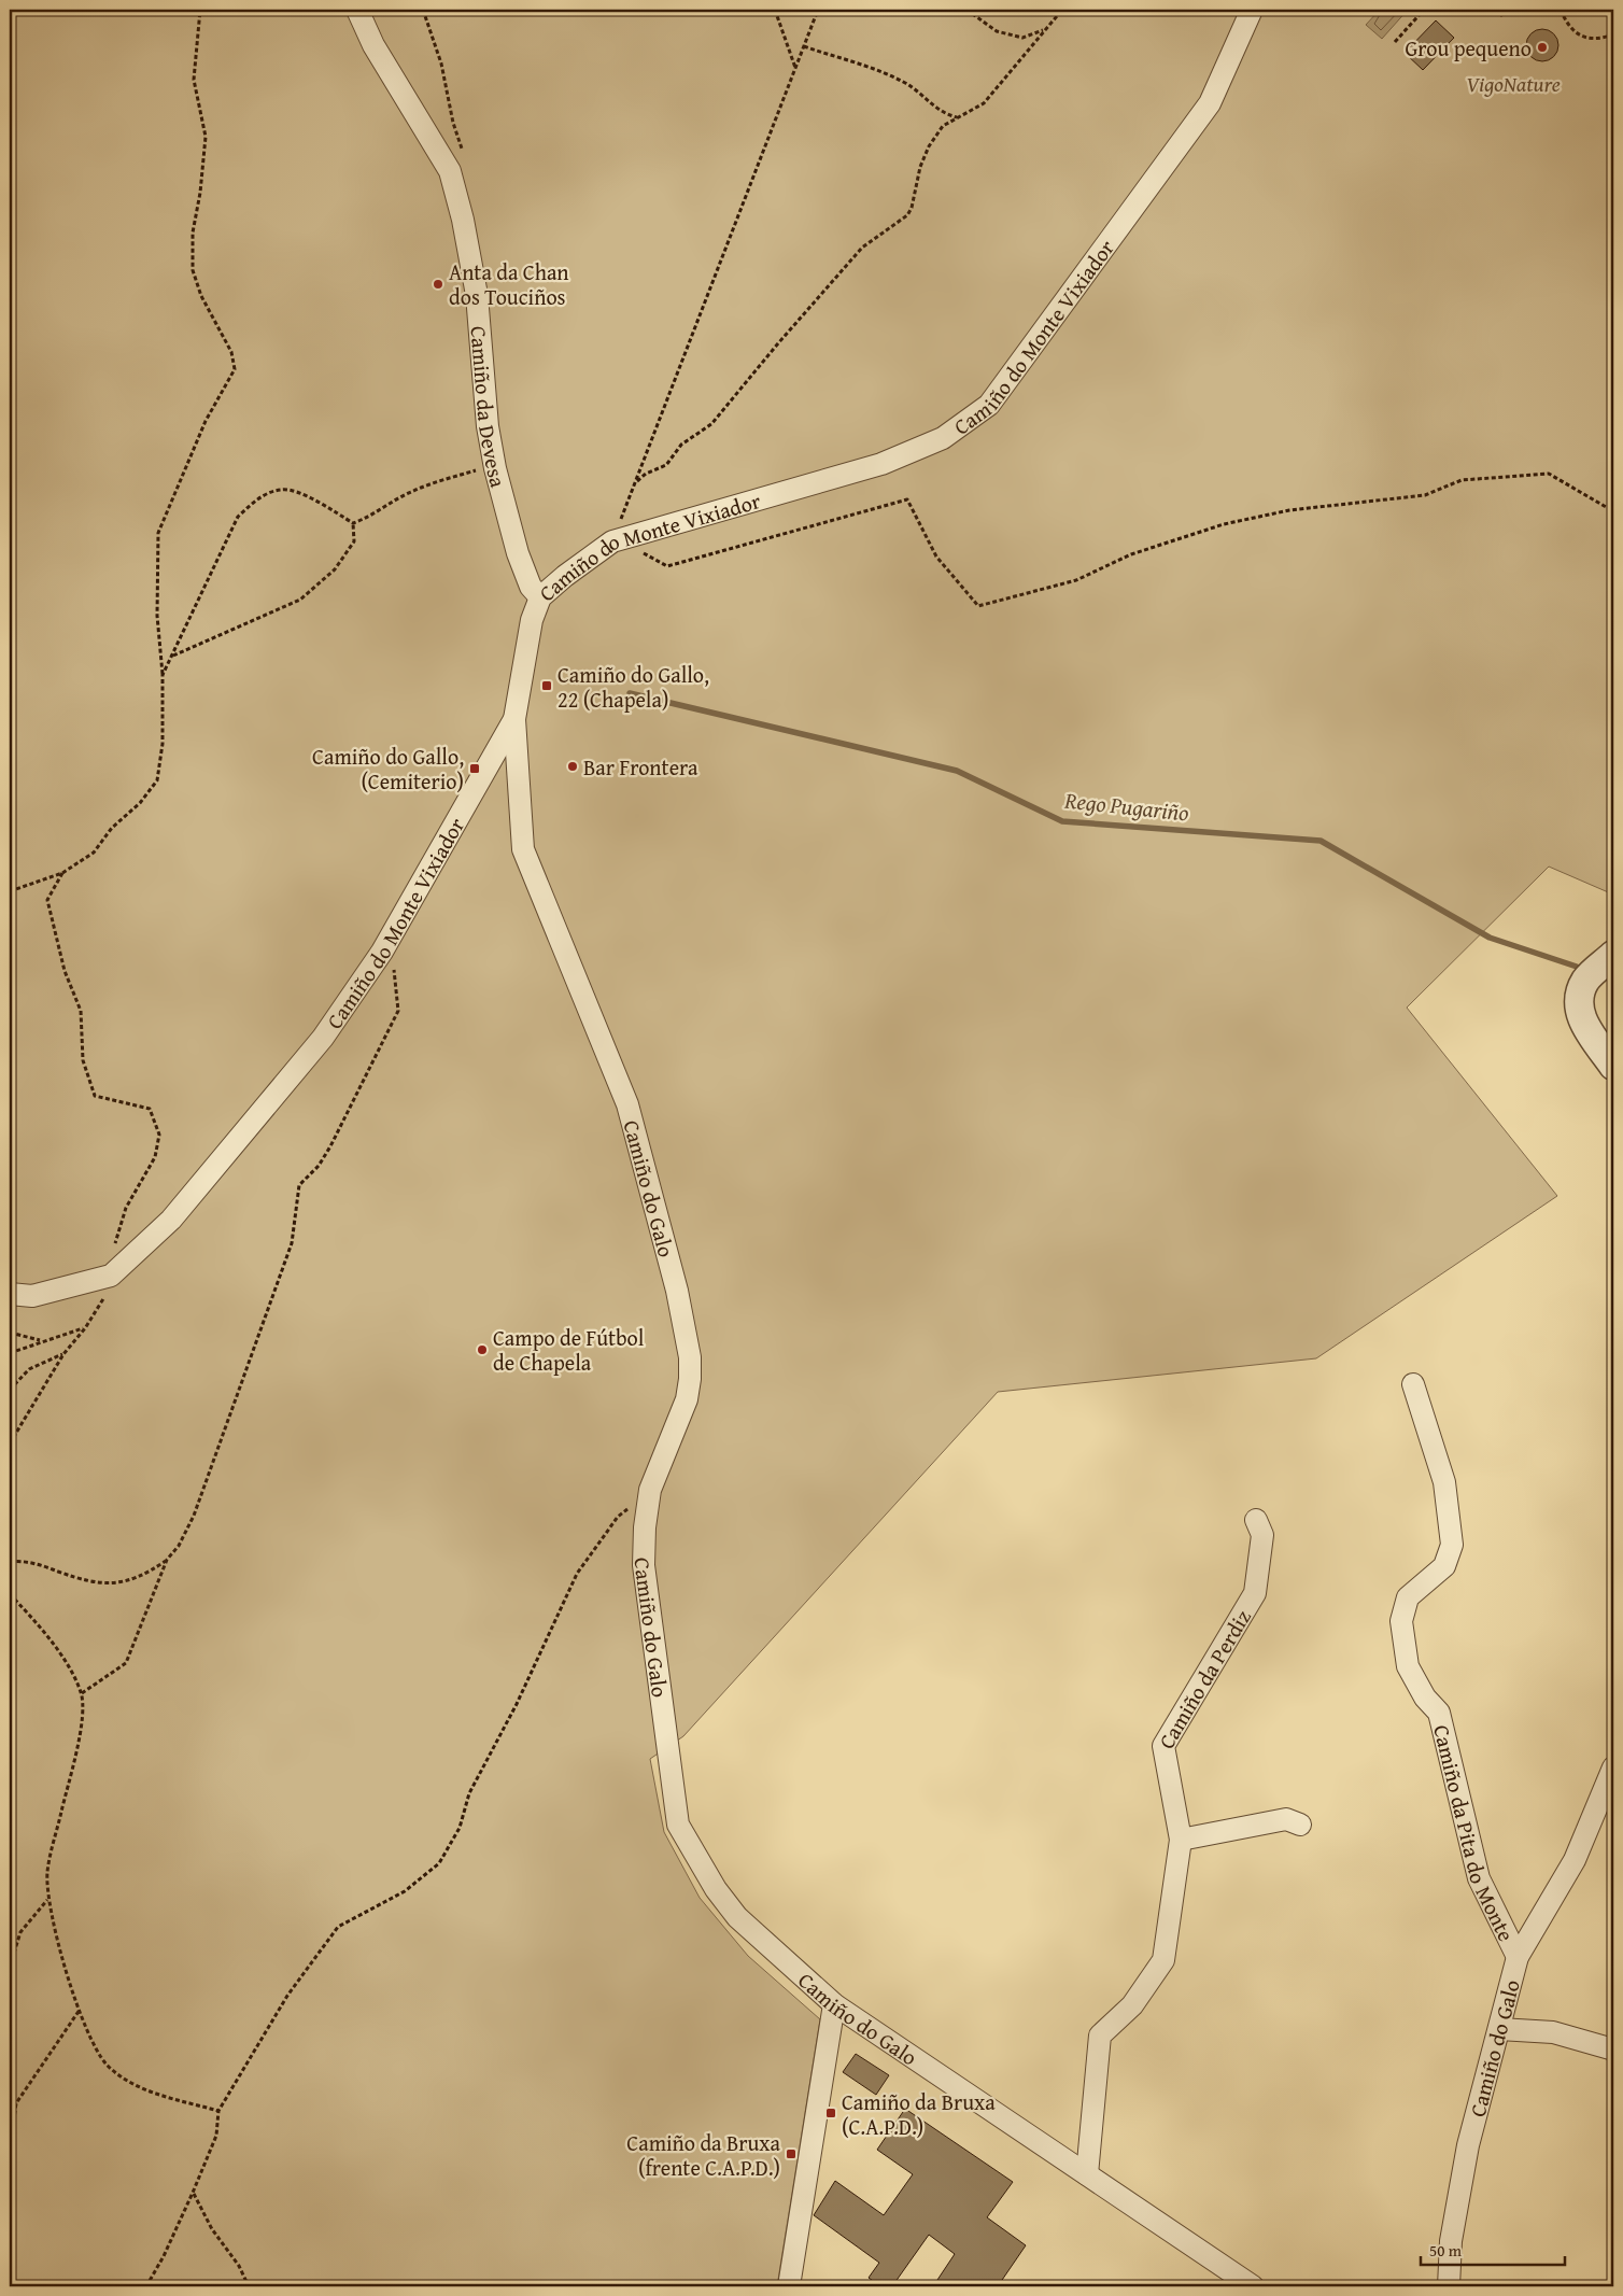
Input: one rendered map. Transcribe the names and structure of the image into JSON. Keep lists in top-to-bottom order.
{
  "streets": {
    "street": [
      "Camiño do Monte Vixiador",
      "Camiño da Devesa",
      "Camiño do Galo",
      "Camiño da Perdiz",
      "Camiño da Pita do Monte"
    ]
  },
  "crossings": [
    ["Camiño do Monte Vixiador", "Camiño da Devesa"],
    ["Camiño do Monte Vixiador", "Camiño do Galo"],
    ["Camiño do Galo", "Camiño da Perdiz"],
    ["Camiño do Galo", "Camiño da Pita do Monte"]
  ],
  "water": ["Rego Pugariño"],
  "parks": ["VigoNature"],
  "places": {
    "other": [
      "Grou pequeno",
      "Anta da Chan dos Touciños",
      "Bar Frontera",
      "Campo de Fútbol de Chapela"
    ],
    "transit": [
      "Camiño do Gallo, 22 (Chapela)",
      "Camiño do Gallo, (Cemiterio)",
      "Camiño da Bruxa (C.A.P.D.)",
      "Camiño da Bruxa (frente C.A.P.D.)"
    ]
  },
  "scale_bar": "50 m"
}
